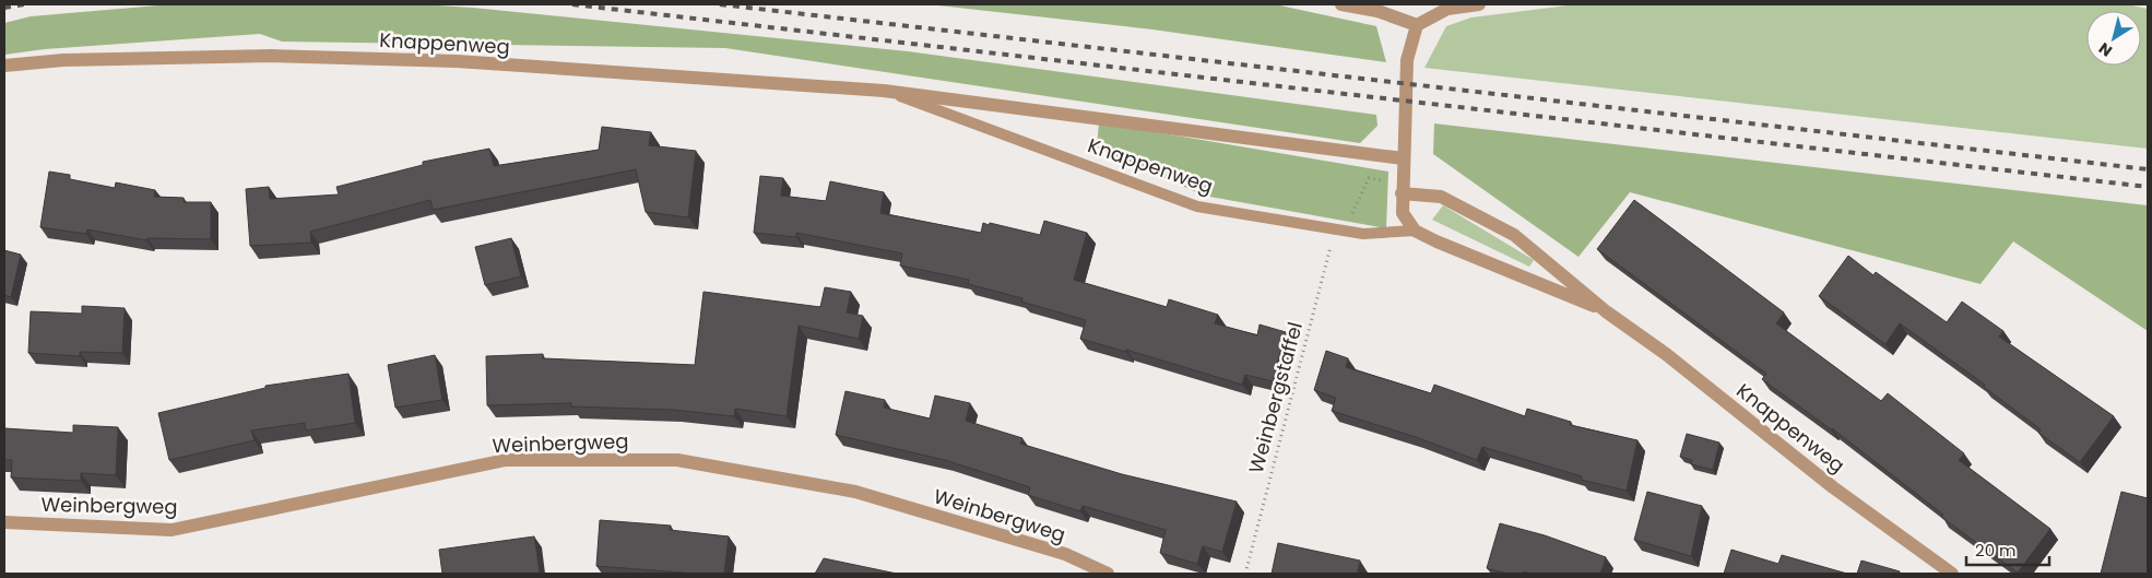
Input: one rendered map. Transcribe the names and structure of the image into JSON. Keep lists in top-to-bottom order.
{
  "streets": {
    "street": ["Knappenweg", "Weinbergweg"],
    "path": ["Weinbergstaffel"]
  },
  "crossings": [
    ["Knappenweg", "Weinbergstaffel"]
  ],
  "scale_bar": "20 m",
  "north": "bottom left"
}
